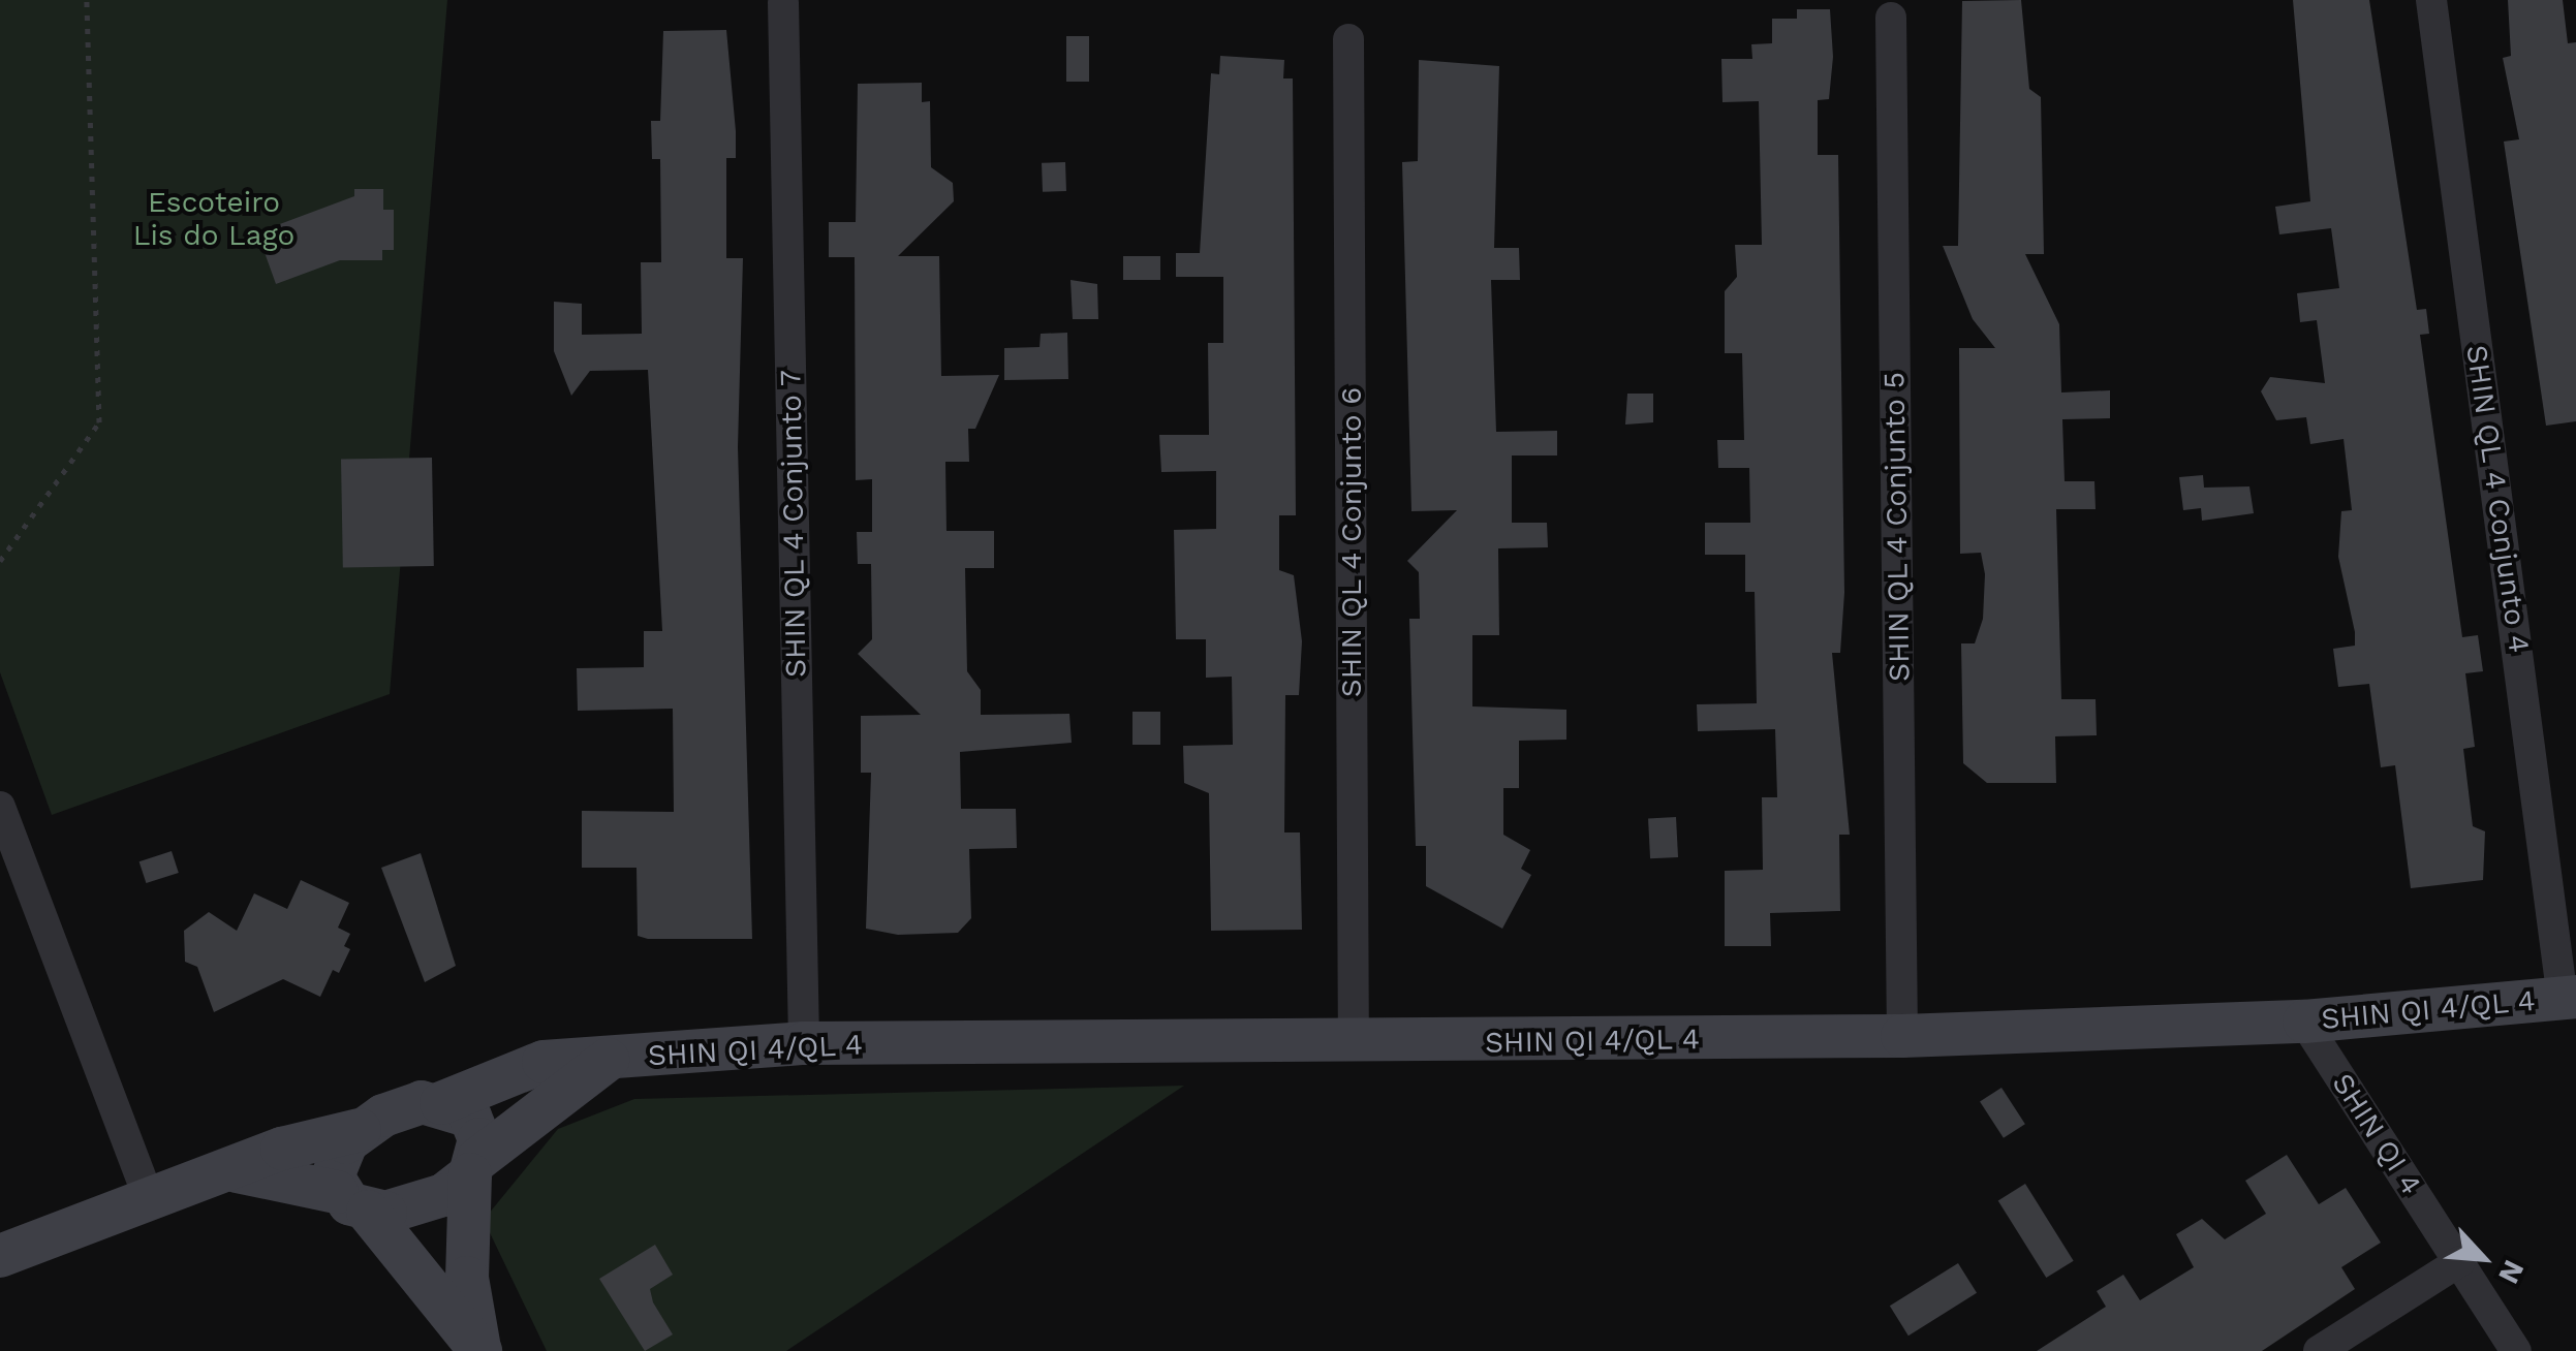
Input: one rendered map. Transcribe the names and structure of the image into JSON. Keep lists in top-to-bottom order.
{
  "streets": {
    "street": [
      "SHIN QL 4 Conjunto 4",
      "SHIN QL 4 Conjunto 7",
      "SHIN QL 4 Conjunto 5",
      "SHIN QL 4 Conjunto 6",
      "SHIN QI 4/QL 4",
      "SHIN QI 4"
    ]
  },
  "crossings": [
    ["SHIN QL 4 Conjunto 4", "SHIN QI 4/QL 4"],
    ["SHIN QL 4 Conjunto 7", "SHIN QI 4/QL 4"],
    ["SHIN QL 4 Conjunto 5", "SHIN QI 4/QL 4"],
    ["SHIN QL 4 Conjunto 6", "SHIN QI 4/QL 4"],
    ["SHIN QI 4/QL 4", "SHIN QI 4"]
  ],
  "parks": ["Escoteiro Lis do Lago"],
  "north": "bottom right"
}
